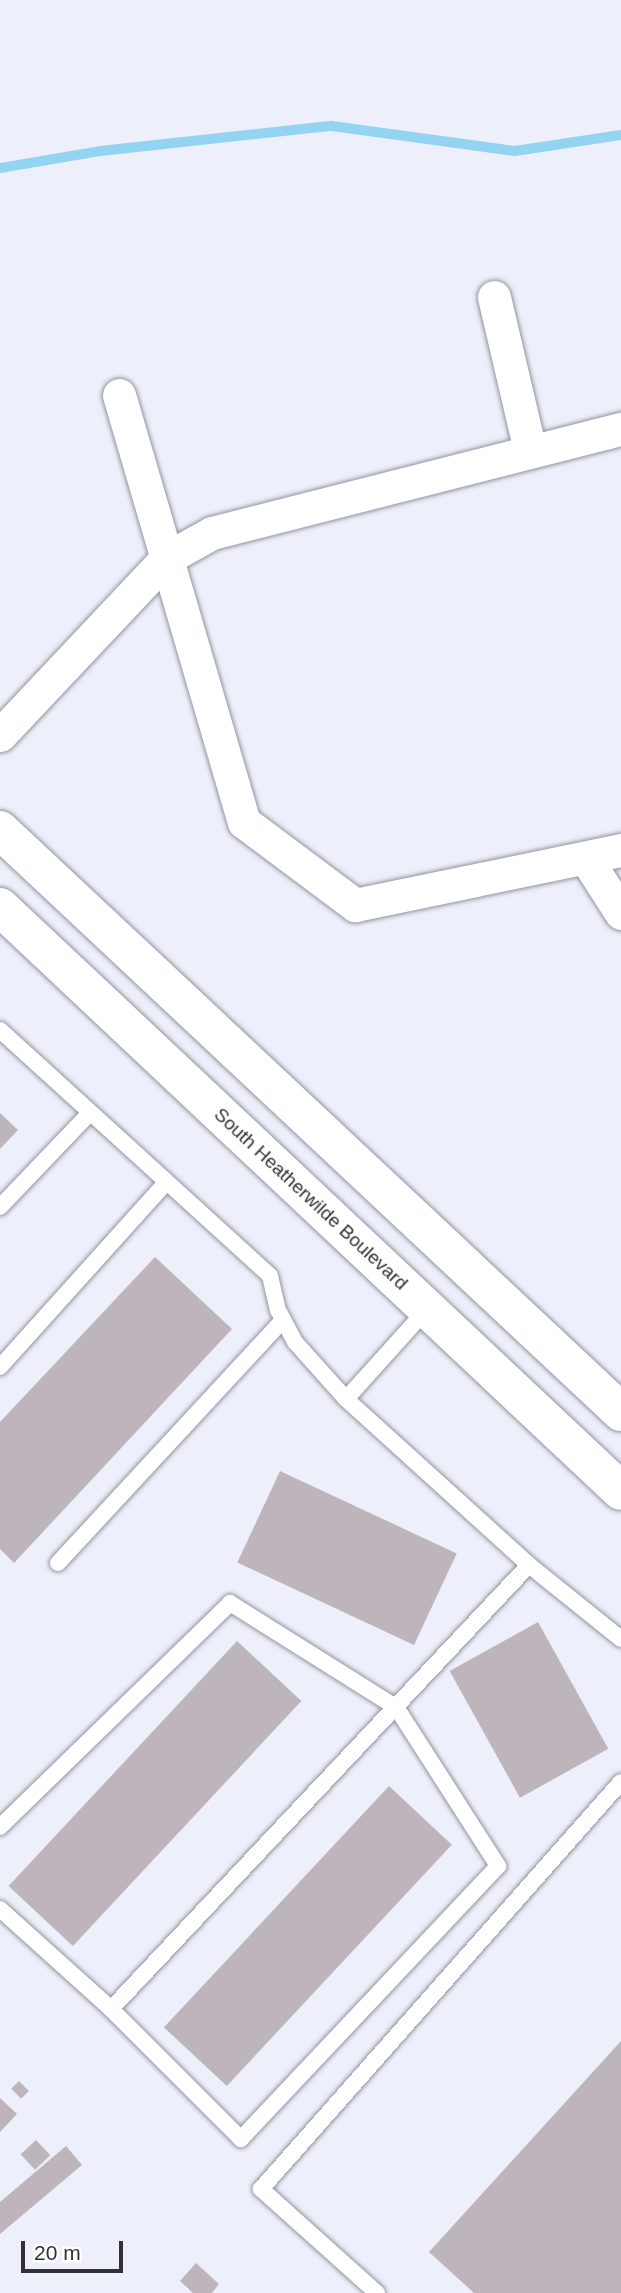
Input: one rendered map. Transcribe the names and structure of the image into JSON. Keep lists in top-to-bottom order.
{
  "streets": {
    "main road": ["South Heatherwilde Boulevard"]
  },
  "scale_bar": "20 m"
}
